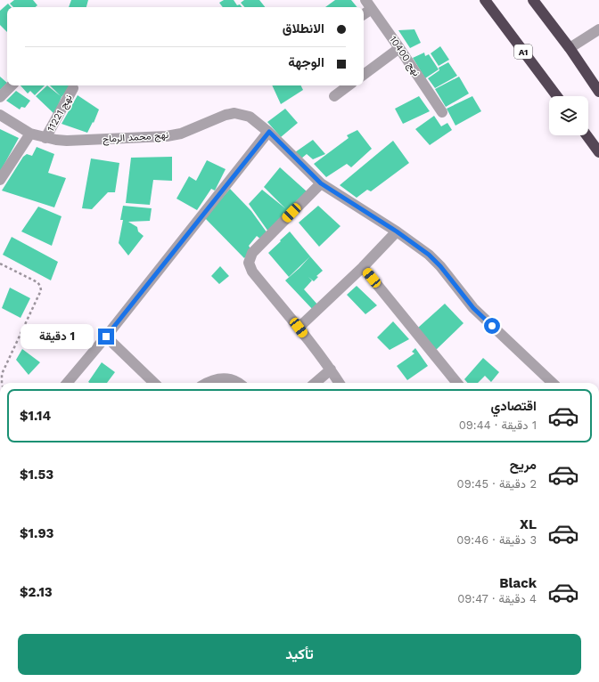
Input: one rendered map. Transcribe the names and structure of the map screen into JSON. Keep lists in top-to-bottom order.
{
  "streets": {
    "highway": ["A1"],
    "street": ["نهج 10400", "نهج 11221", "نهج محمد الرماح"]
  },
  "crossings": [
    ["نهج 11221", "نهج محمد الرماح"]
  ],
  "page": {
    "banner": ["الانطلاق", "الوجهة"],
    "bubble": "1 دقيقة",
    "list": [
      {
        "name": "اقتصادي",
        "note": "1 دقيقة · 09:44",
        "value": "$1.14"
      },
      {
        "name": "مريح",
        "note": "2 دقيقة · 09:45",
        "value": "$1.53"
      },
      {
        "name": "XL",
        "note": "3 دقيقة · 09:46",
        "value": "$1.93"
      },
      {
        "name": "Black",
        "note": "4 دقيقة · 09:47",
        "value": "$2.13"
      }
    ],
    "buttons": "تأكيد"
  }
}
